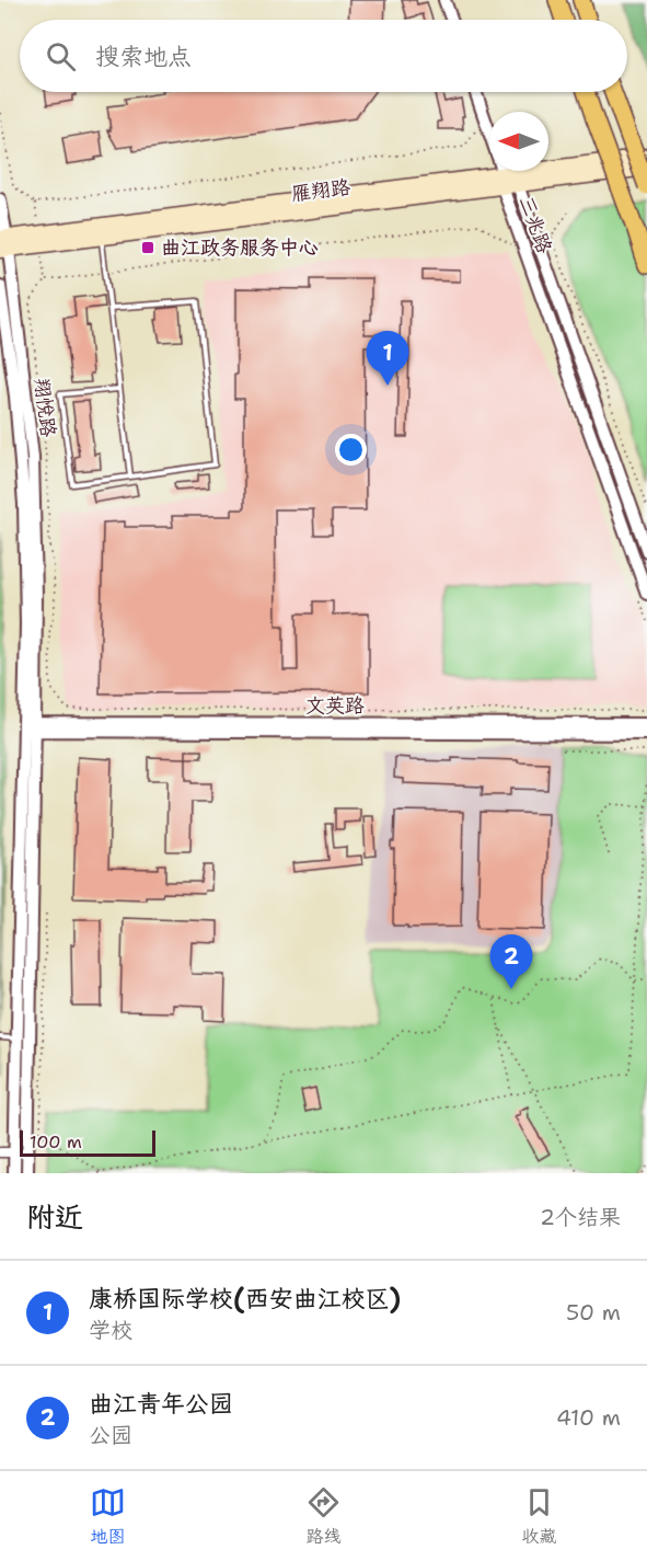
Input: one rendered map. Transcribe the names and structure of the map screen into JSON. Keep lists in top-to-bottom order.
{
  "streets": {
    "main road": ["雁翔路"],
    "street": ["三兆路", "翔悦路", "文英路"]
  },
  "crossings": [
    ["雁翔路", "三兆路"],
    ["雁翔路", "翔悦路"],
    ["翔悦路", "文英路"]
  ],
  "places": {
    "transit": ["曲江政务服务中心"]
  },
  "scale_bar": "100 m",
  "north": "left",
  "page": {
    "search": "搜索地点",
    "pins": ["1", "2"],
    "scale": "100 m",
    "heading": ["附近", "2个结果"],
    "list": [
      {
        "mark": "1",
        "name": "康桥国际学校(西安曲江校区)",
        "note": "学校",
        "value": "50 m"
      },
      {
        "mark": "2",
        "name": "曲江青年公园",
        "note": "公园",
        "value": "410 m"
      }
    ],
    "nav": ["地图", "路线", "收藏"]
  }
}
